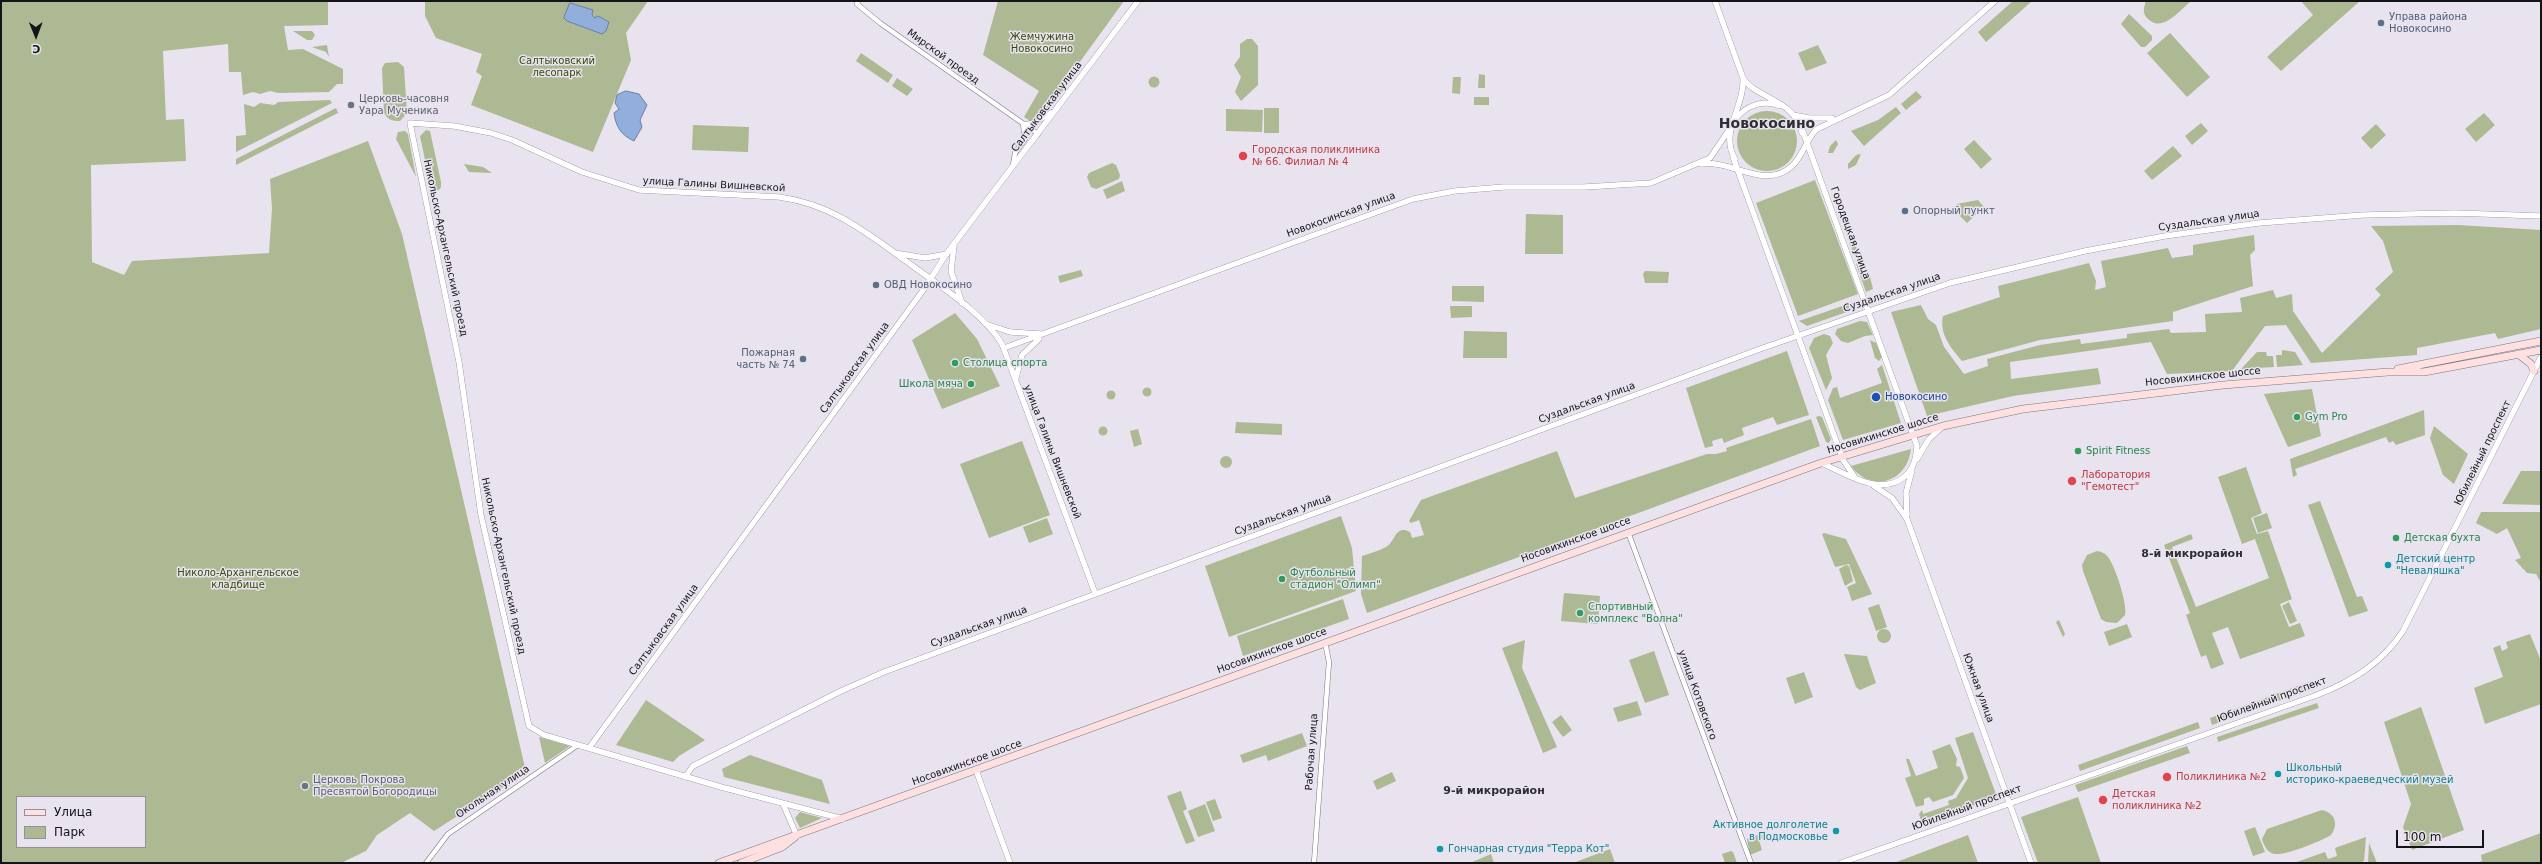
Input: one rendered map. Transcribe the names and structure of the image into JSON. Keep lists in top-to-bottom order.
{
  "streets": {
    "main road": ["Носовихинское шоссе"],
    "street": [
      "Мирской проезд",
      "Салтыковская улица",
      "улица Галины Вишневской",
      "Новокосинская улица",
      "Суздальская улица",
      "Городецкая улица",
      "Никольско-Архангельский проезд",
      "Юбилейный проспект",
      "Южная улица",
      "улица Котовского",
      "Рабочая улица",
      "Окольная улица"
    ]
  },
  "crossings": [
    ["Мирской проезд", "Салтыковская улица"],
    ["Салтыковская улица", "улица Галины Вишневской"],
    ["Салтыковская улица", "Никольско-Архангельский проезд"],
    ["улица Галины Вишневской", "Новокосинская улица"],
    ["улица Галины Вишневской", "Суздальская улица"],
    ["улица Галины Вишневской", "Никольско-Архангельский проезд"],
    ["Суздальская улица", "Городецкая улица"],
    ["Суздальская улица", "Никольско-Архангельский проезд"],
    ["Городецкая улица", "Носовихинское шоссе"],
    ["Городецкая улица", "Южная улица"],
    ["Никольско-Архангельский проезд", "Носовихинское шоссе"],
    ["Никольско-Архангельский проезд", "Окольная улица"],
    ["Носовихинское шоссе", "Южная улица"],
    ["Носовихинское шоссе", "улица Котовского"],
    ["Носовихинское шоссе", "Рабочая улица"],
    ["Юбилейный проспект", "Южная улица"]
  ],
  "districts": ["Новокосино", "8-й микрорайон", "9-й микрорайон"],
  "parks": ["Жемчужина Новокосино", "Салтыковский лесопарк", "Николо-Архангельское кладбище"],
  "places": [
    "Управа района Новокосино",
    "Церковь-часовня Уара Мученика",
    "Городская поликлиника № 66. Филиал № 4",
    "Опорный пункт",
    "ОВД Новокосино",
    "Пожарная часть № 74",
    "Столица спорта",
    "Школа мяча",
    "Новокосино",
    "Gym Pro",
    "Spirit Fitness",
    "Лаборатория \"Гемотест\"",
    "Детская бухта",
    "Детский центр \"Неваляшка\"",
    "Футбольный стадион \"Олимп\"",
    "Спортивный комплекс \"Волна\"",
    "Школьный историко-краеведческий музей",
    "Поликлиника №2",
    "Церковь Покрова Пресвятой Богородицы",
    "Детская поликлиника №2",
    "Активное долголетие в Подмосковье",
    "Гончарная студия \"Терра Кот\""
  ],
  "legend": ["Улица", "Парк"],
  "scale_bar": "100 m",
  "north": "bottom"
}
